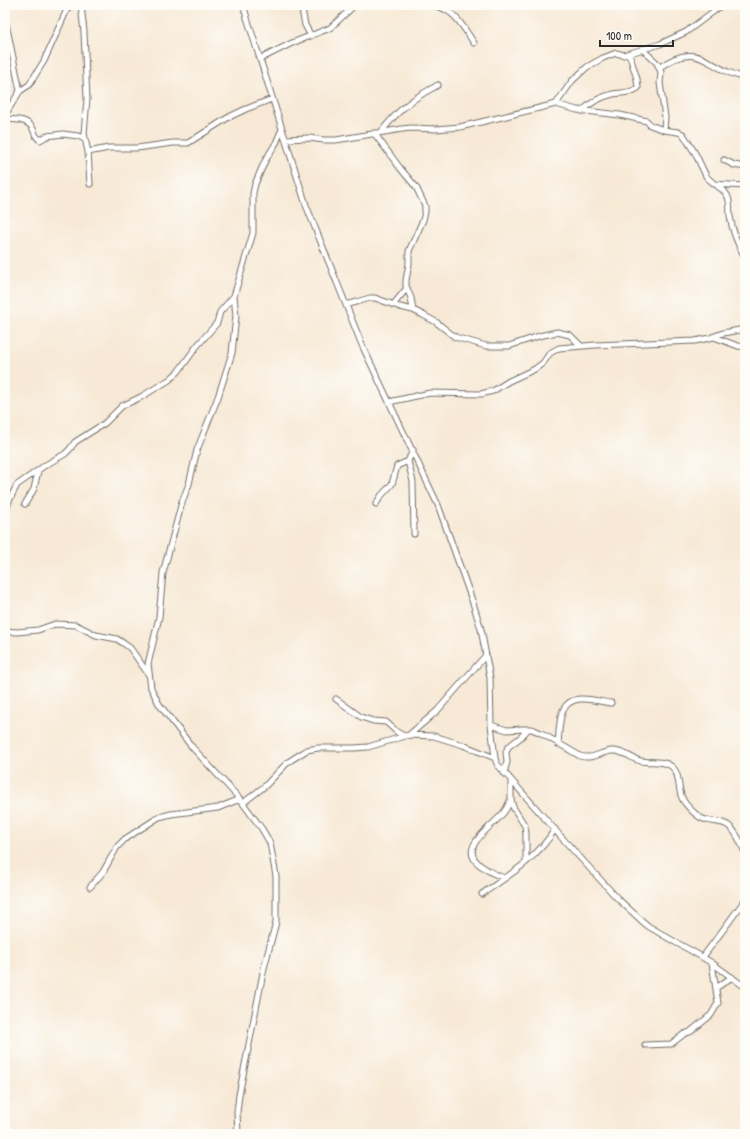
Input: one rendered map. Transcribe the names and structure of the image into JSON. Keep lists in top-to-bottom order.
{
  "scale_bar": "100 m"
}
